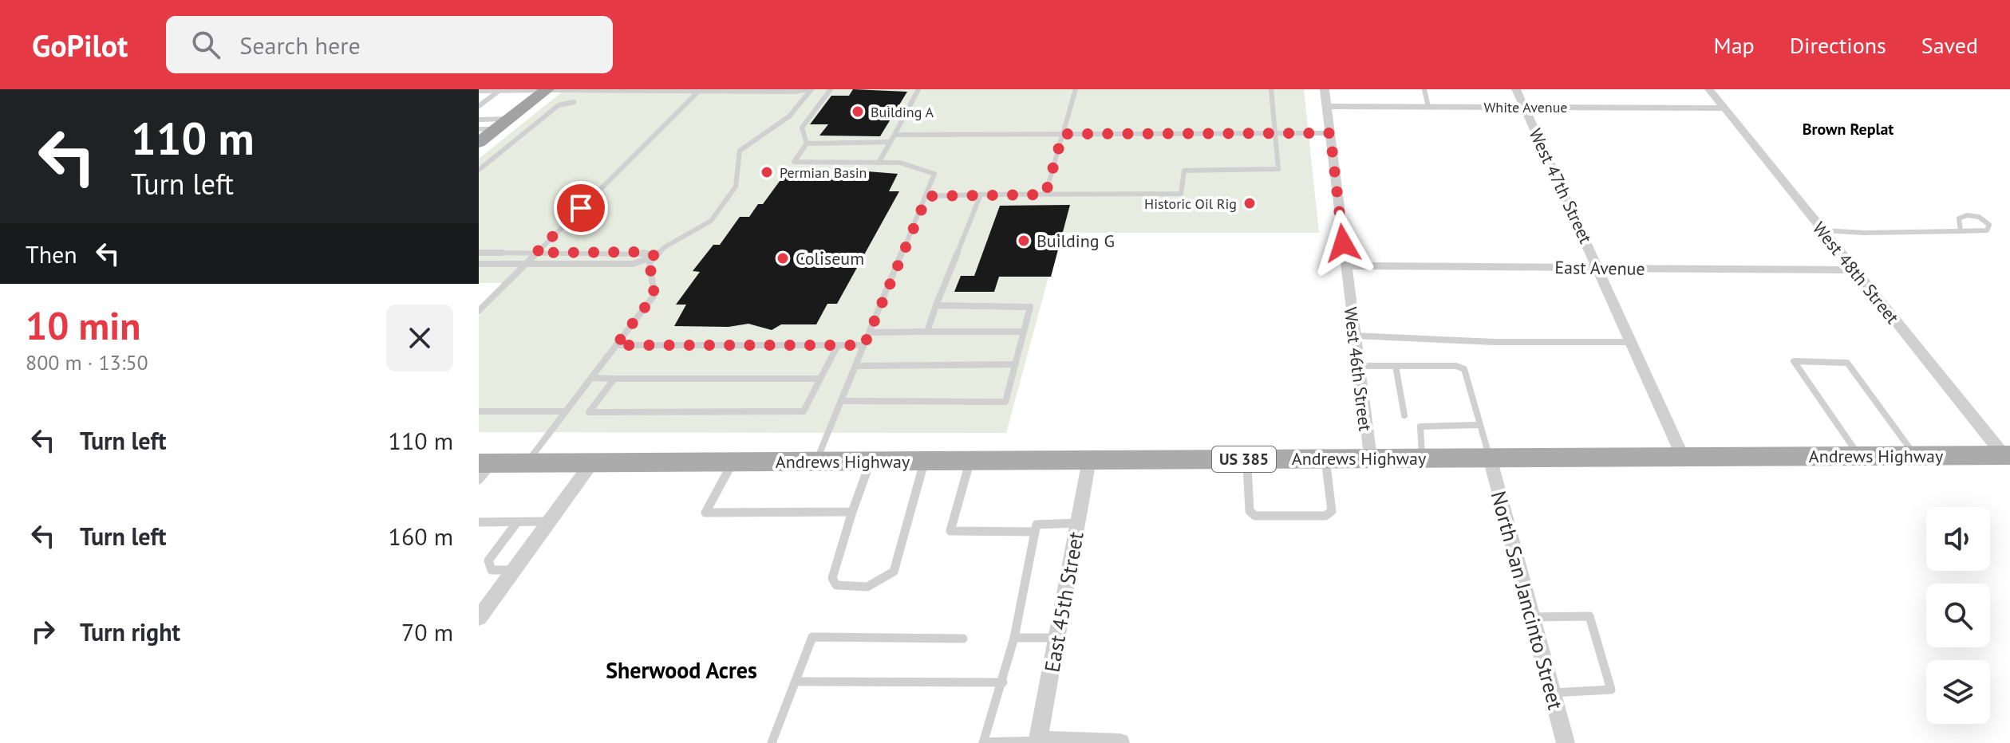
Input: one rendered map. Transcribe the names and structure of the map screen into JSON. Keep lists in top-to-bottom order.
{
  "streets": {
    "main road": ["Andrews Highway", "US 385"],
    "street": [
      "White Avenue",
      "West 47th Street",
      "East Avenue",
      "West 48th Street",
      "West 46th Street",
      "North San Jancinto Street",
      "East 45th Street"
    ]
  },
  "crossings": [
    ["White Avenue", "West 47th Street"],
    ["White Avenue", "West 48th Street"],
    ["White Avenue", "West 46th Street"],
    ["West 47th Street", "East Avenue"],
    ["West 47th Street", "Andrews Highway"],
    ["East Avenue", "West 48th Street"],
    ["East Avenue", "West 46th Street"],
    ["West 48th Street", "Andrews Highway"],
    ["West 46th Street", "Andrews Highway"],
    ["Andrews Highway", "North San Jancinto Street"],
    ["Andrews Highway", "East 45th Street"]
  ],
  "districts": ["Brown Replat", "Sherwood Acres"],
  "places": [
    "Building A",
    "Permian Basin",
    "Historic Oil Rig",
    "Building G",
    "Coliseum"
  ],
  "page": {
    "header": "GoPilot",
    "search": "Search here",
    "nav": ["Map", "Directions", "Saved"],
    "turn": ["110 m", "Turn left"],
    "then": "Then",
    "heading": ["10 min", "800 m · 13:50"],
    "list": [
      {
        "name": "Turn left",
        "value": "110 m"
      },
      {
        "name": "Turn left",
        "value": "160 m"
      },
      {
        "name": "Turn right",
        "value": "70 m"
      }
    ]
  }
}
